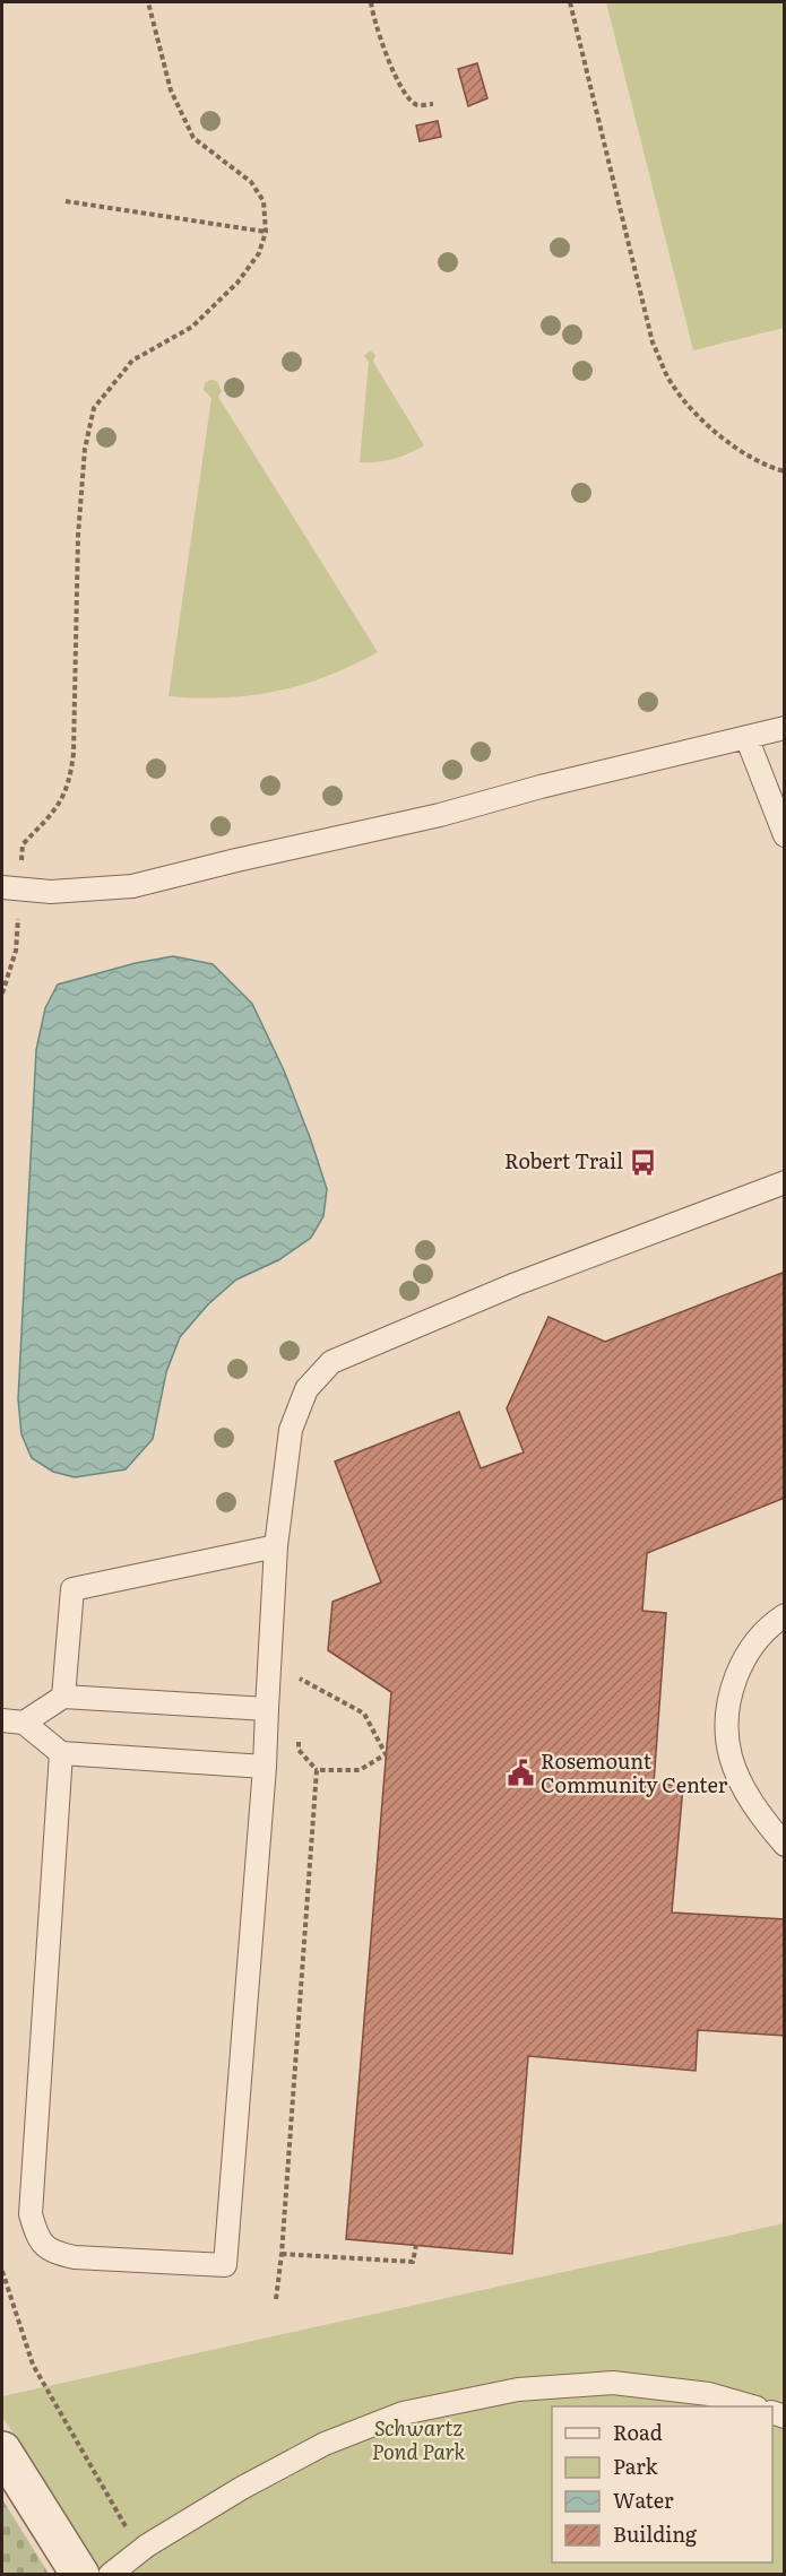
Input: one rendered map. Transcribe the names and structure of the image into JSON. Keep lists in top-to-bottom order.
{
  "parks": ["Schwartz Pond Park"],
  "places": {
    "bus stop": ["Robert Trail"],
    "public building": ["Rosemount Community Center"]
  },
  "legend": [
    "Road",
    "Park",
    "Water",
    "Building"
  ]
}
